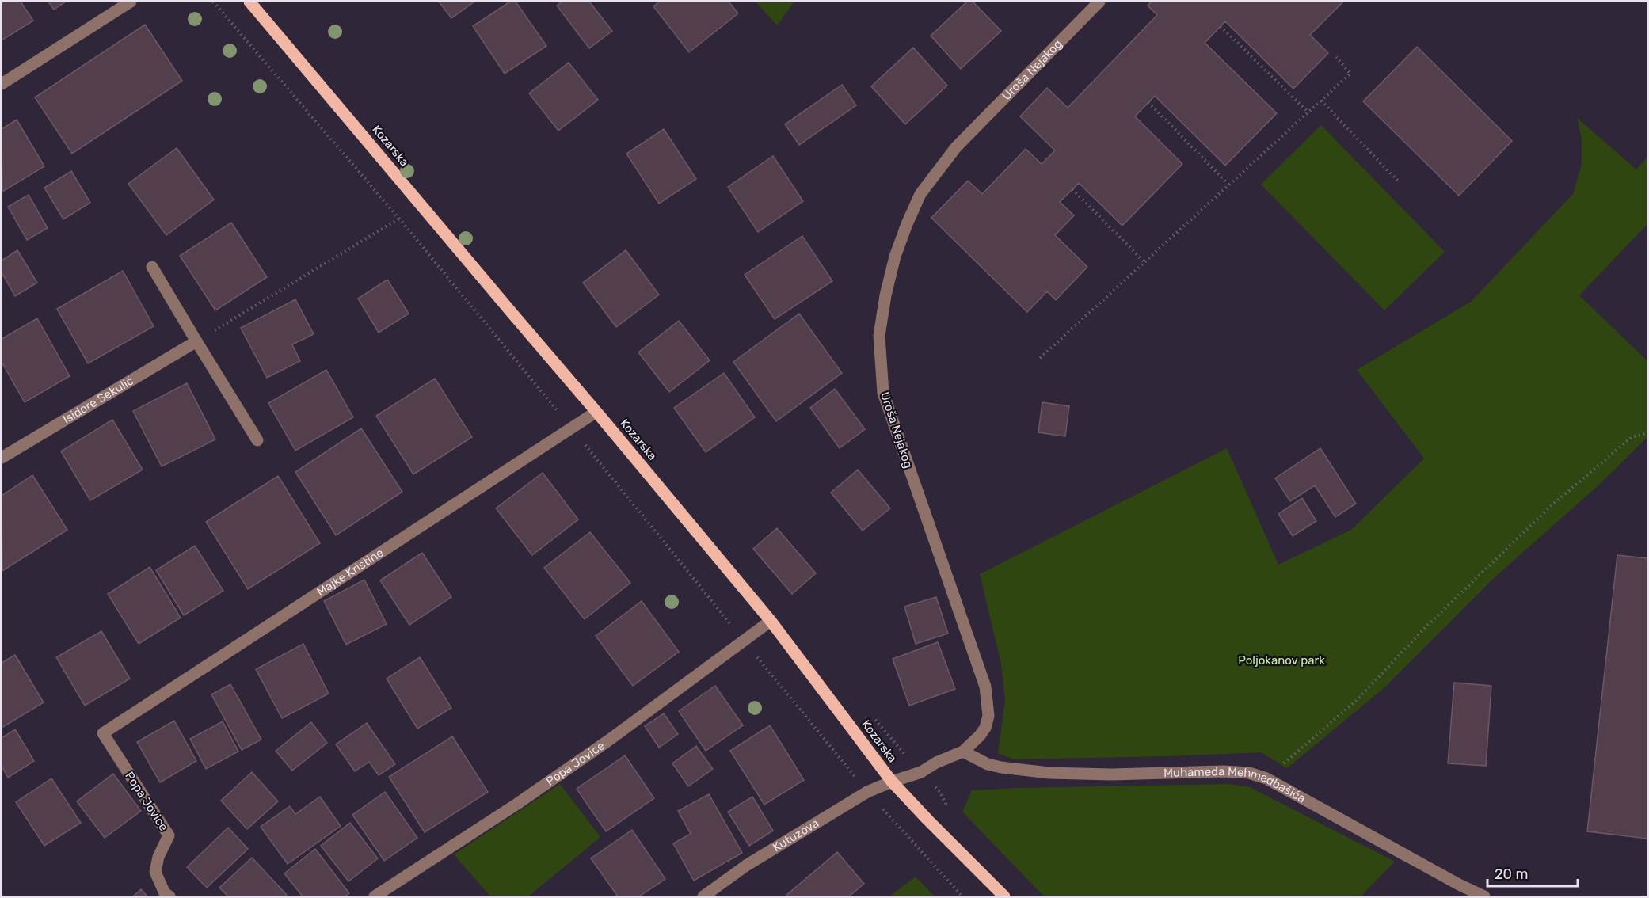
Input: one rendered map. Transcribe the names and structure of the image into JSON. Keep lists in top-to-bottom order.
{
  "streets": {
    "main road": ["Kozarska"],
    "street": [
      "Uroša Nejakog",
      "Isidore Sekulić",
      "Majke Kristine",
      "Popa Jovice",
      "Muhameda Mehmedbašića",
      "Kutuzova"
    ]
  },
  "crossings": [
    ["Uroša Nejakog", "Kozarska"],
    ["Uroša Nejakog", "Muhameda Mehmedbašića"],
    ["Uroša Nejakog", "Kutuzova"],
    ["Kozarska", "Majke Kristine"],
    ["Kozarska", "Popa Jovice"],
    ["Kozarska", "Kutuzova"],
    ["Majke Kristine", "Popa Jovice"]
  ],
  "parks": ["Poljokanov park"],
  "scale_bar": "20 m"
}
